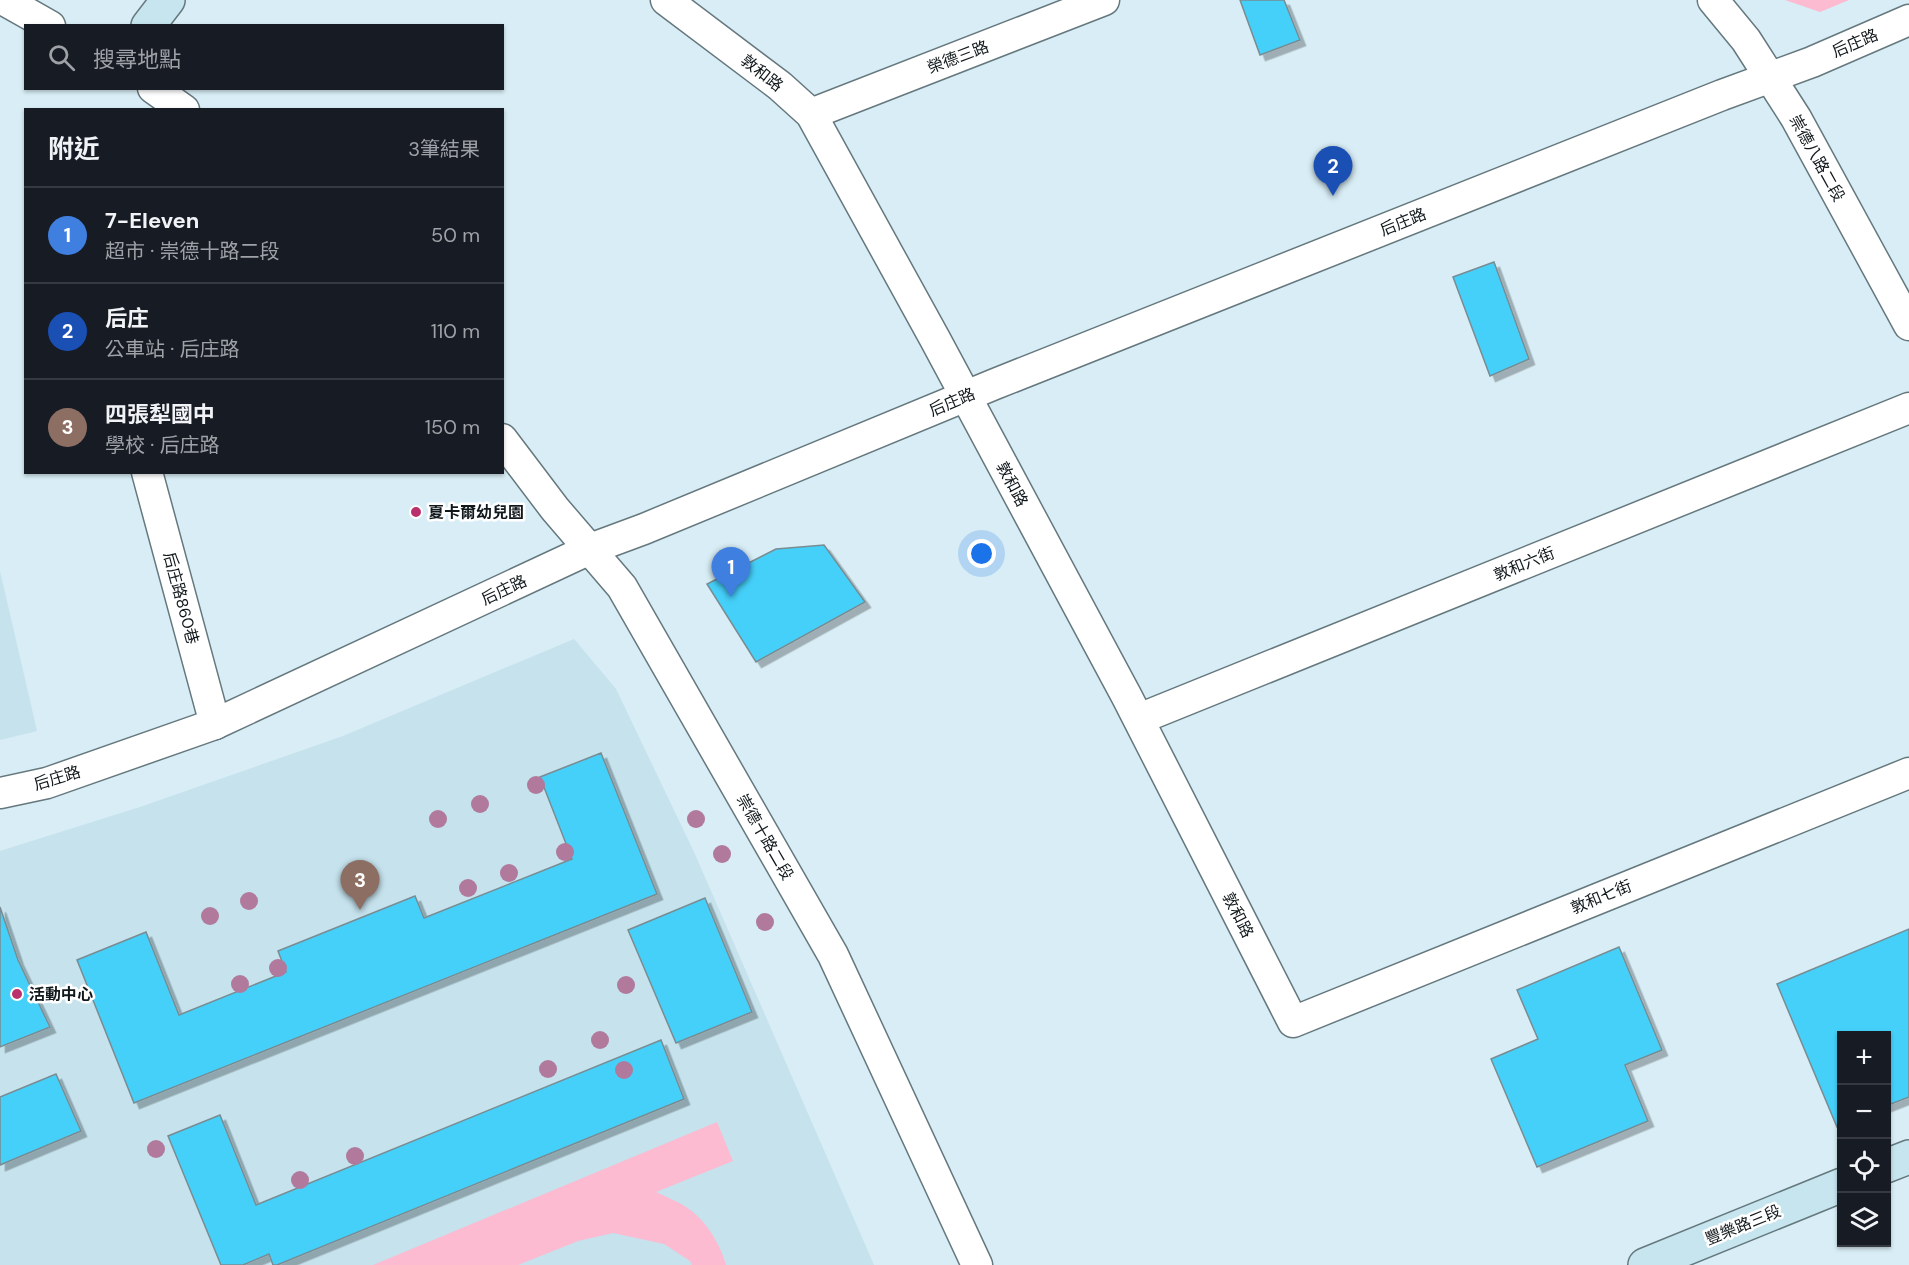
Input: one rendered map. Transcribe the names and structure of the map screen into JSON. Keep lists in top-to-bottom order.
{
  "streets": {
    "street": [
      "后庄路",
      "榮德三路",
      "敦和路",
      "崇德八路二段",
      "敦和六街",
      "后庄路860巷",
      "崇德十路二段",
      "敦和七街",
      "豐樂路三段"
    ]
  },
  "crossings": [
    ["后庄路", "敦和路"],
    ["后庄路", "崇德八路二段"],
    ["后庄路", "后庄路860巷"],
    ["后庄路", "崇德十路二段"],
    ["榮德三路", "敦和路"],
    ["敦和路", "敦和六街"],
    ["敦和路", "敦和七街"]
  ],
  "places": ["夏卡爾幼兒園", "活動中心"],
  "page": {
    "search": "搜尋地點",
    "heading": ["附近", "3筆結果"],
    "pins": ["2", "1", "3"],
    "list": [
      {
        "mark": "1",
        "name": "7-Eleven",
        "note": "超市 · 崇德十路二段",
        "value": "50 m"
      },
      {
        "mark": "2",
        "name": "后庄",
        "note": "公車站 · 后庄路",
        "value": "110 m"
      },
      {
        "mark": "3",
        "name": "四張犁國中",
        "note": "學校 · 后庄路",
        "value": "150 m"
      }
    ],
    "map_buttons": ["+", "−"]
  }
}
